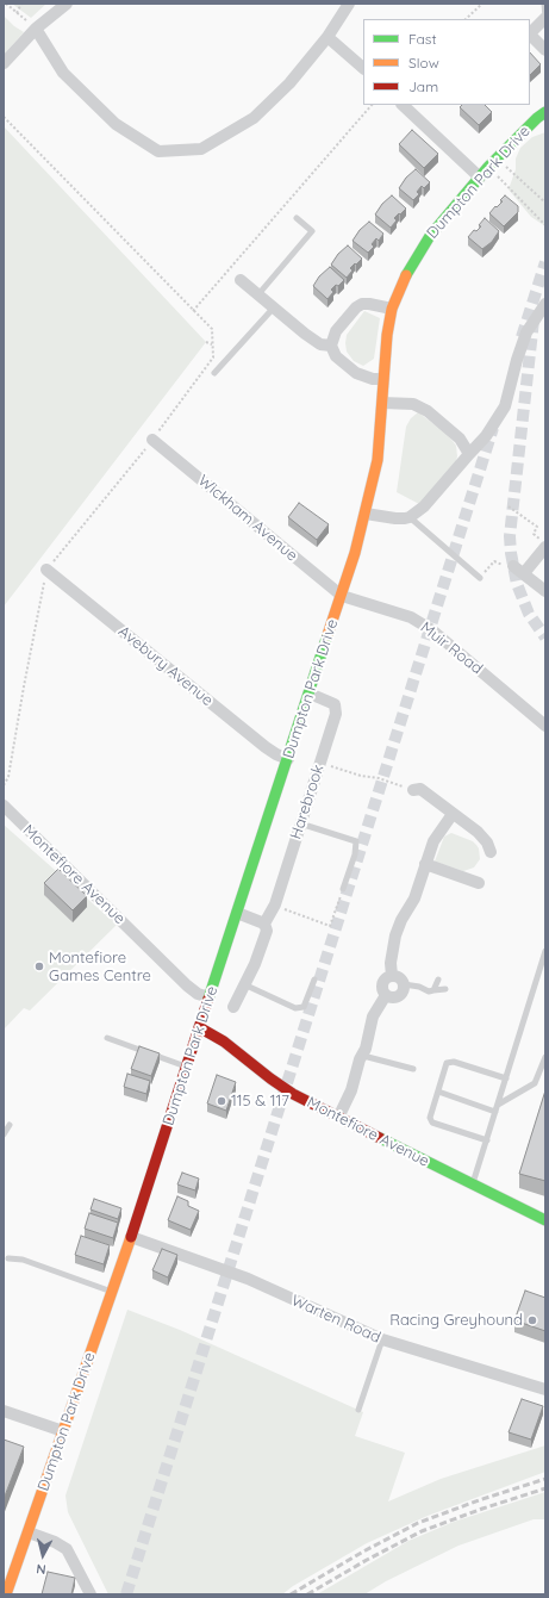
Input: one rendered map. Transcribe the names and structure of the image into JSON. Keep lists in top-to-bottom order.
{
  "streets": {
    "street": [
      "Dumpton Park Drive",
      "Wickham Avenue",
      "Muir Road",
      "Avebury Avenue",
      "Harebrook",
      "Montefiore Avenue",
      "Warten Road"
    ]
  },
  "crossings": [
    ["Dumpton Park Drive", "Wickham Avenue"],
    ["Dumpton Park Drive", "Muir Road"],
    ["Dumpton Park Drive", "Avebury Avenue"],
    ["Dumpton Park Drive", "Harebrook"],
    ["Dumpton Park Drive", "Montefiore Avenue"],
    ["Dumpton Park Drive", "Warten Road"],
    ["Wickham Avenue", "Muir Road"]
  ],
  "places": ["Montefiore Games Centre", "115 & 117", "Racing Greyhound"],
  "legend": ["Fast", "Slow", "Jam"],
  "north": "bottom"
}
